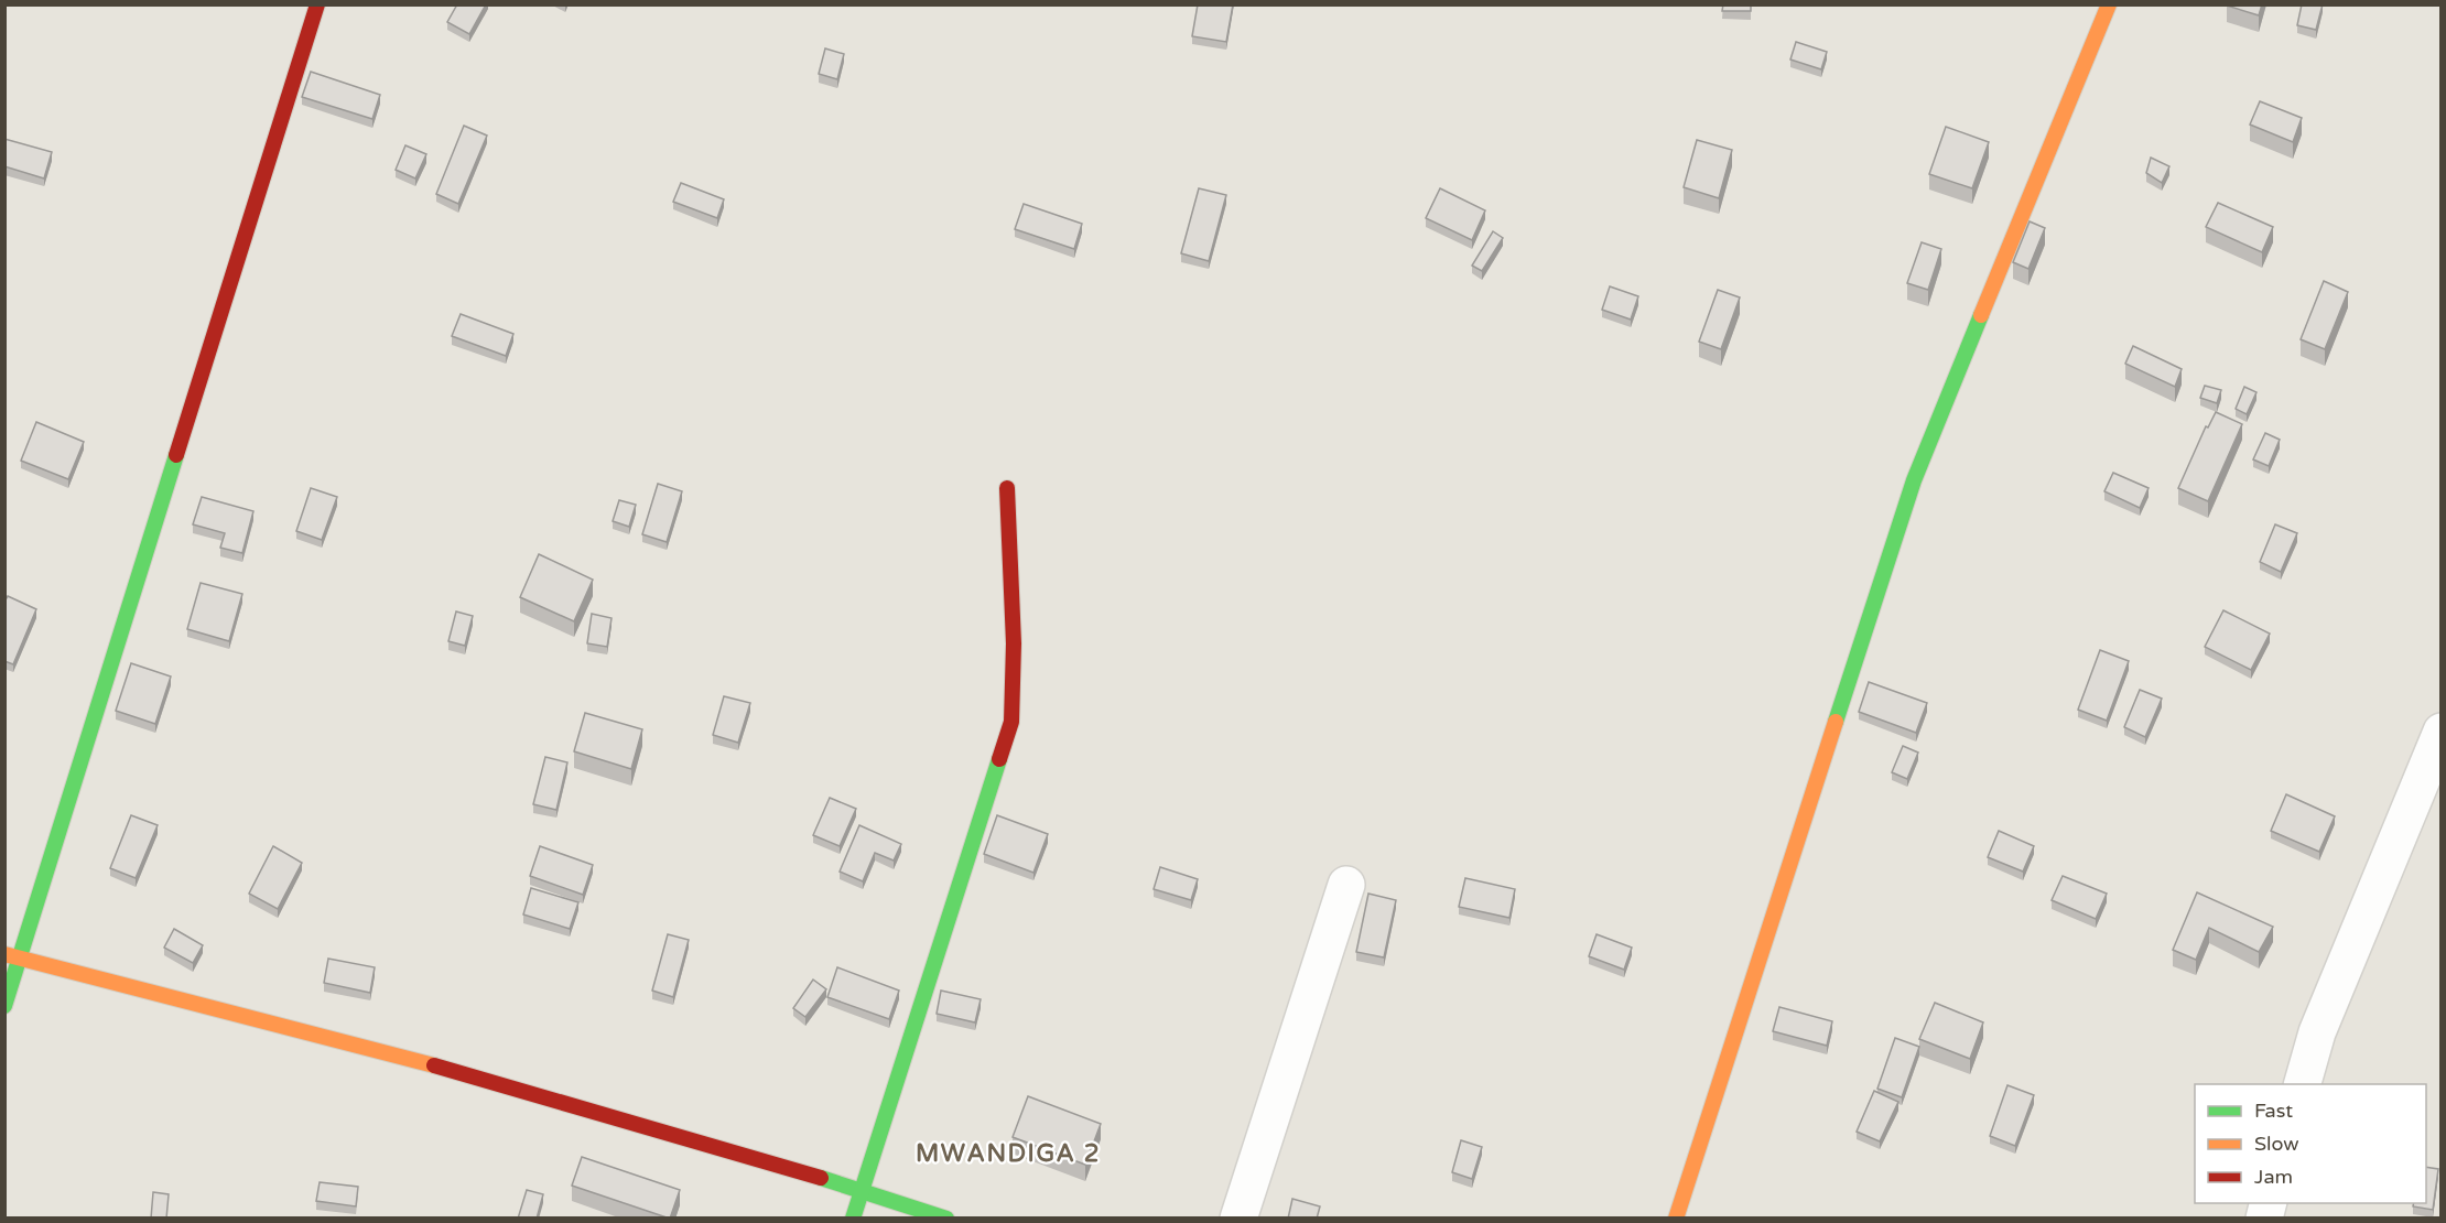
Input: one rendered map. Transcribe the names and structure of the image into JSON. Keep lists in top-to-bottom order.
{
  "districts": ["MWANDIGA 2"],
  "legend": ["Fast", "Slow", "Jam"]
}
